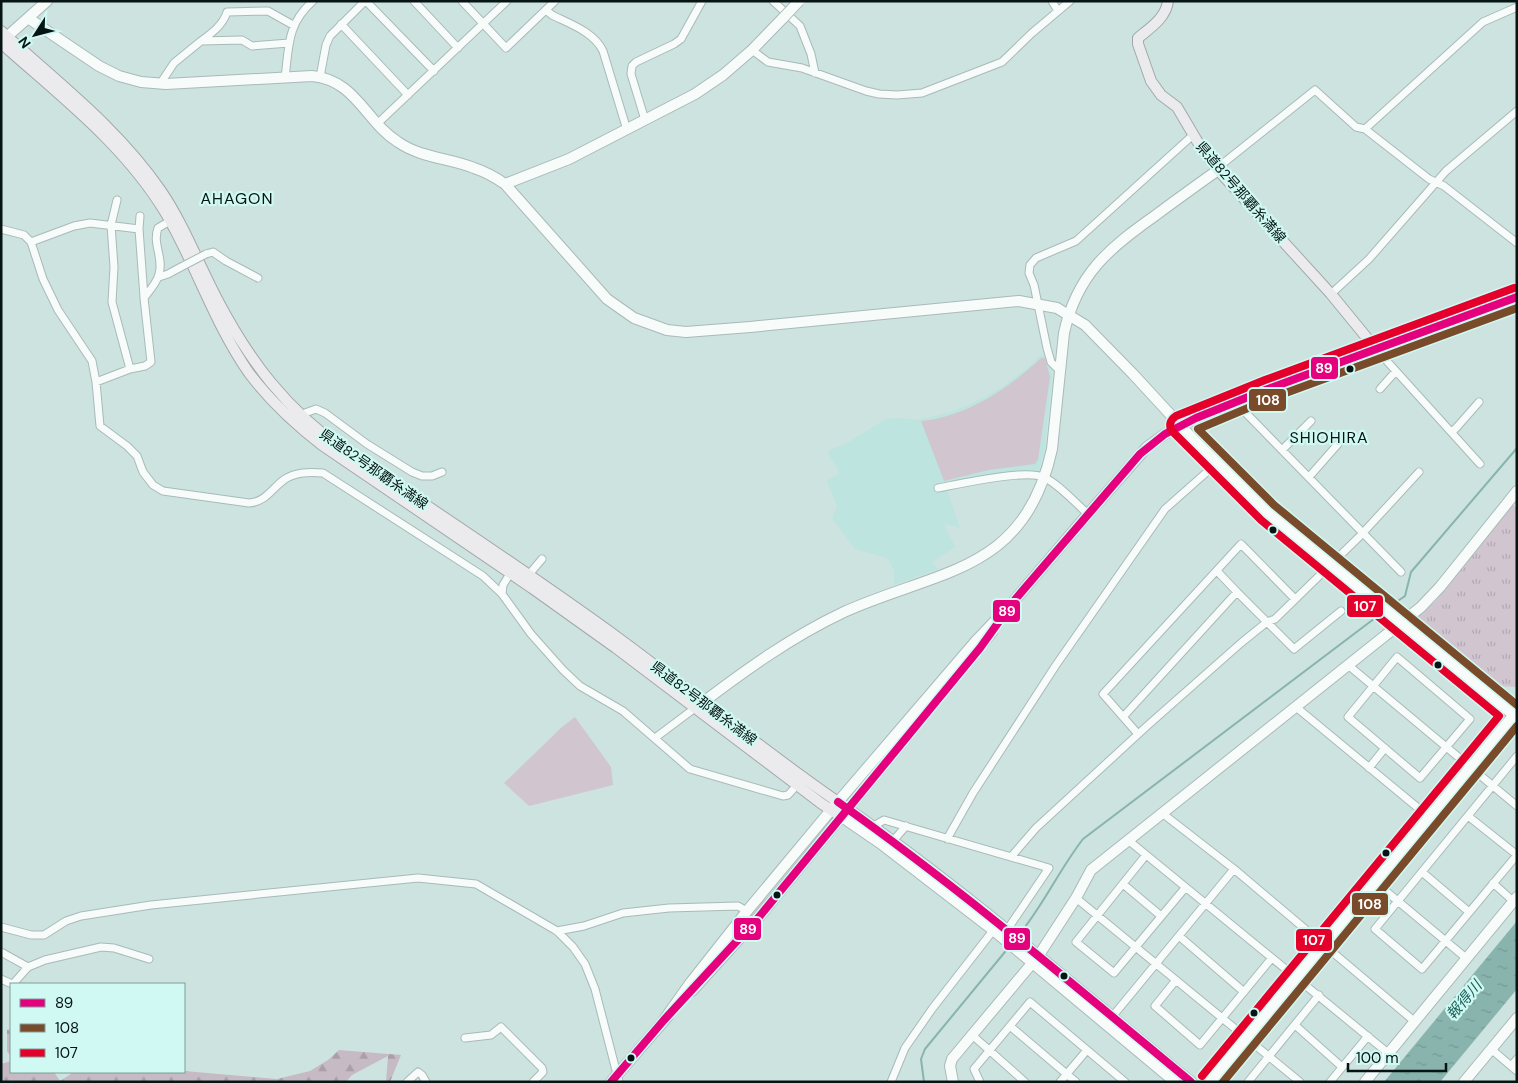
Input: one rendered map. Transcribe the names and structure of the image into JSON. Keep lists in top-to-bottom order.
{
  "streets": {
    "main road": ["県道82号那覇糸満線"]
  },
  "districts": ["AHAGON", "SHIOHIRA"],
  "water": ["報得川"],
  "lines": ["transit line 107", "transit line 89", "transit line 108"],
  "legend": ["89", "108", "107"],
  "scale_bar": "100 m",
  "north": "bottom left"
}
